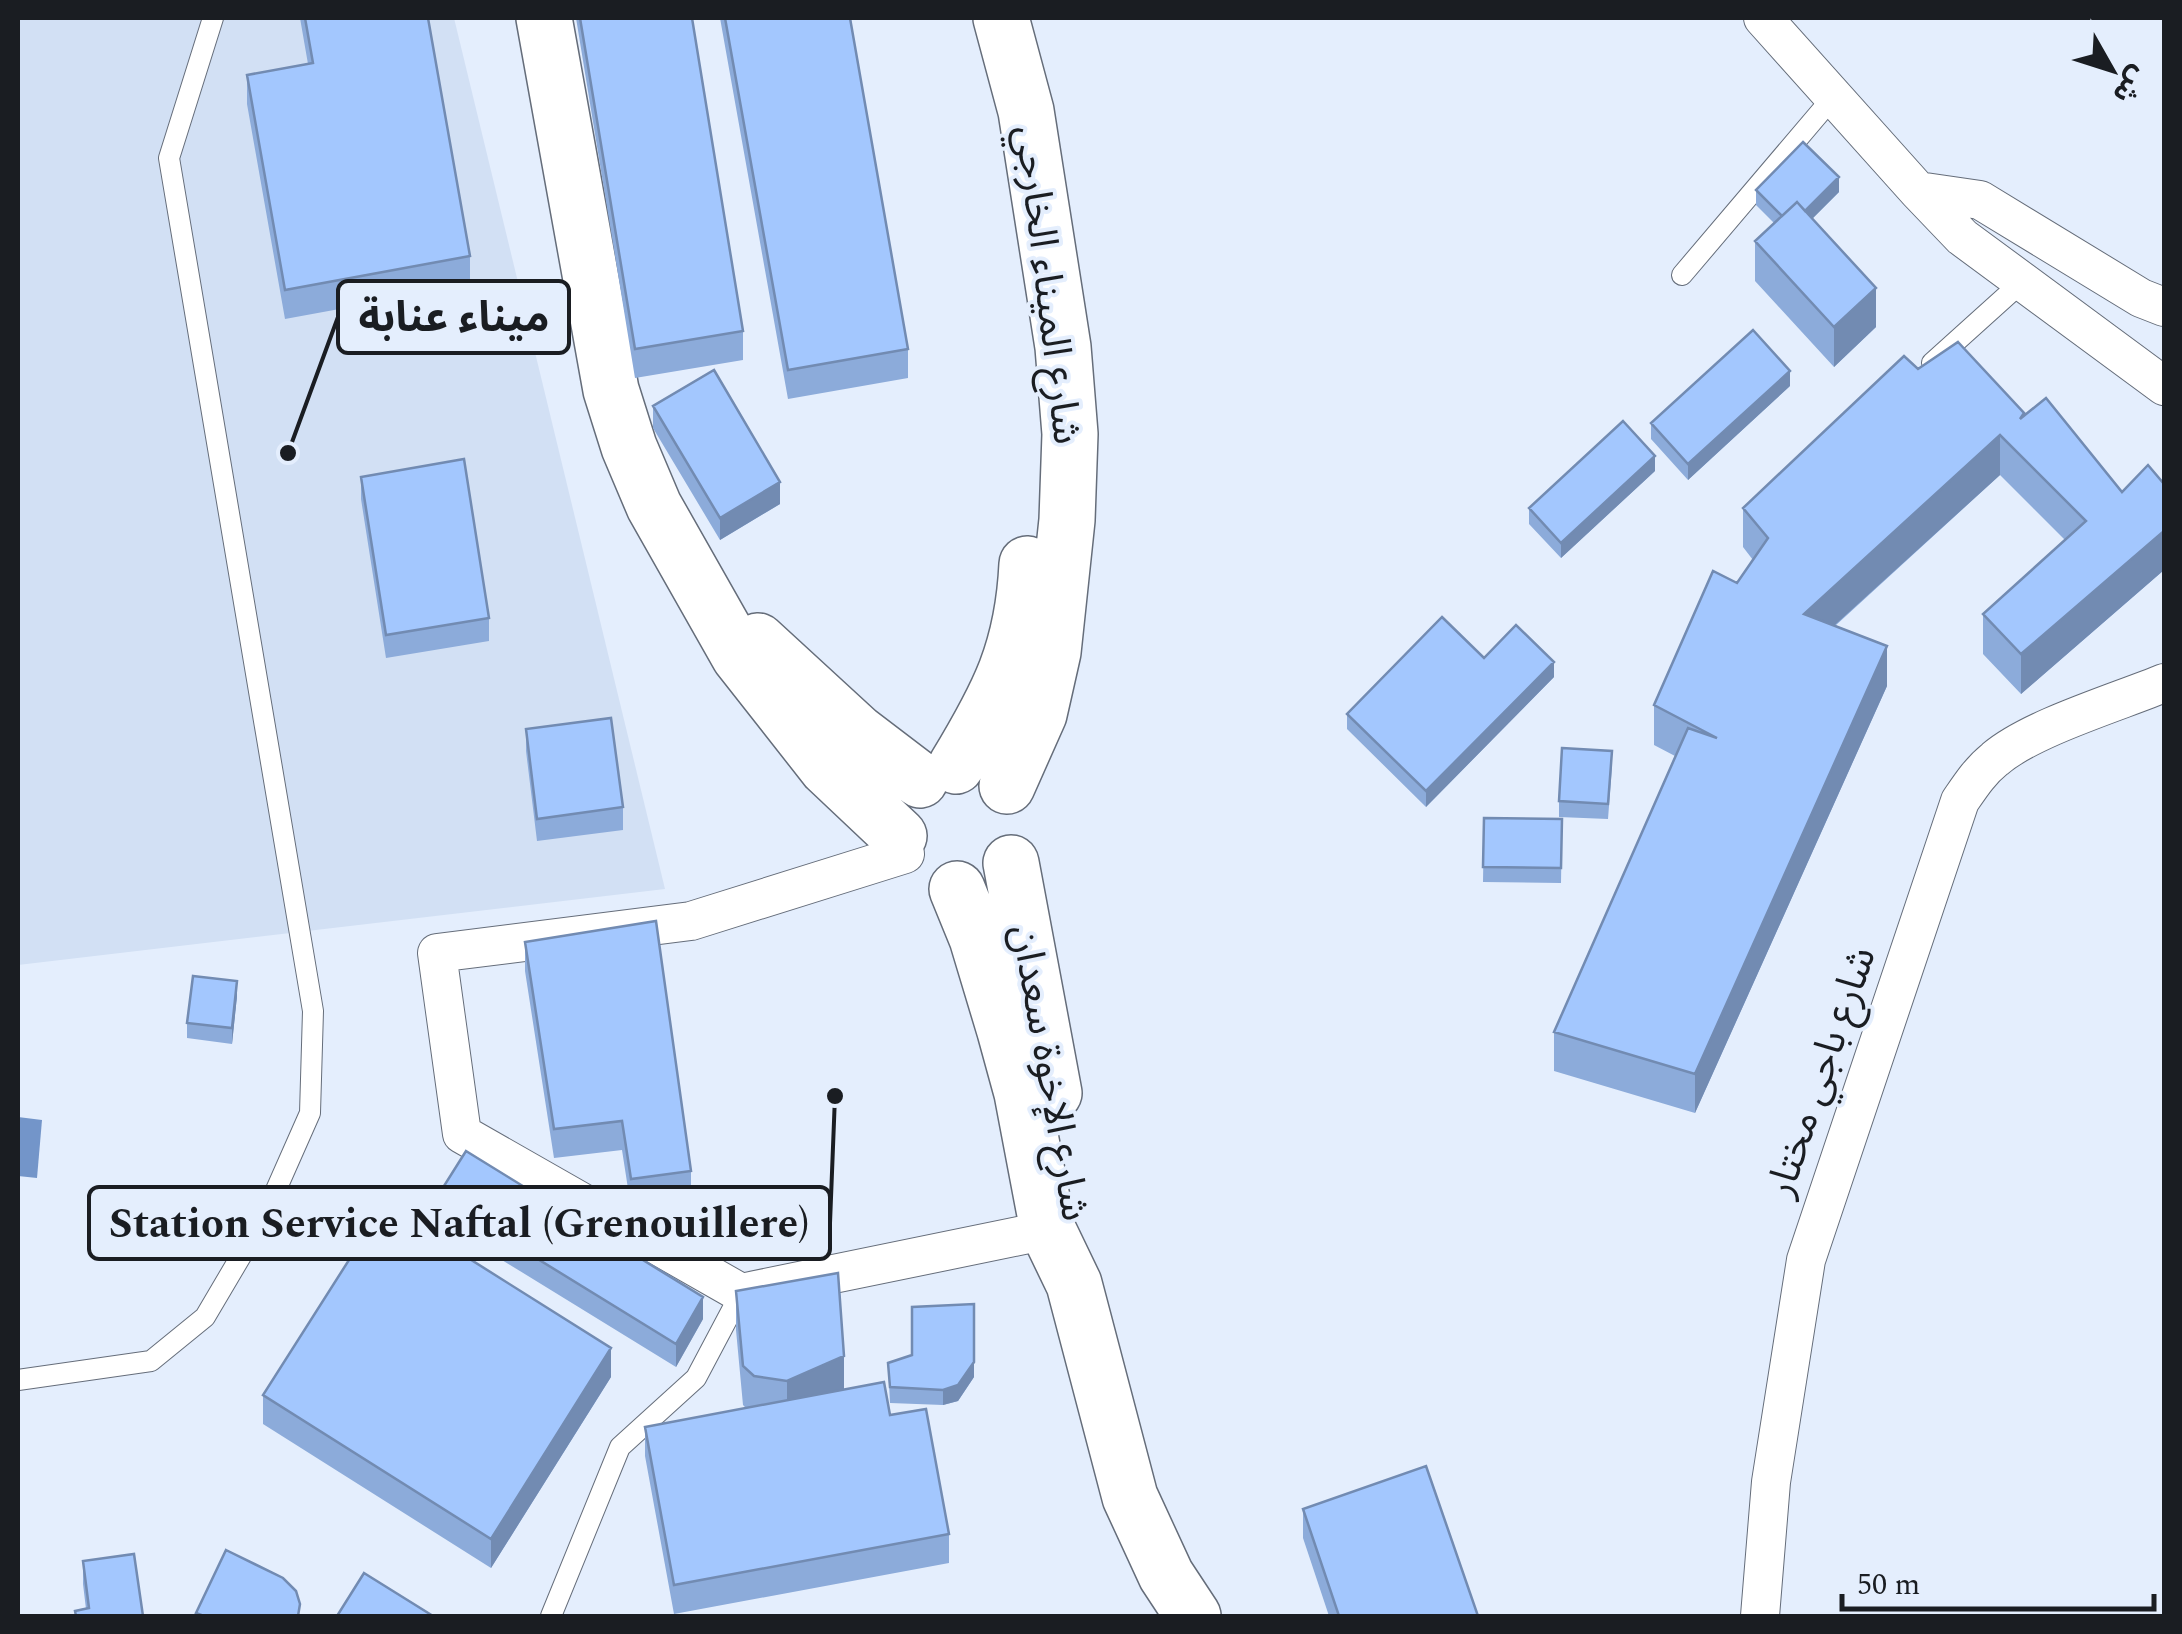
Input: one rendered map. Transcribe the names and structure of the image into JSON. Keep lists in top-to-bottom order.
{
  "streets": {
    "street": ["شارع الميناء الخارجي", "شارع باجي مختار", "شارع الإخوة سعدان"]
  },
  "crossings": [
    ["شارع الميناء الخارجي", "شارع الإخوة سعدان"]
  ],
  "places": ["ميناء عنابة", "Station Service Naftal (Grenouillere)"],
  "scale_bar": "50 m",
  "north": "bottom right"
}
